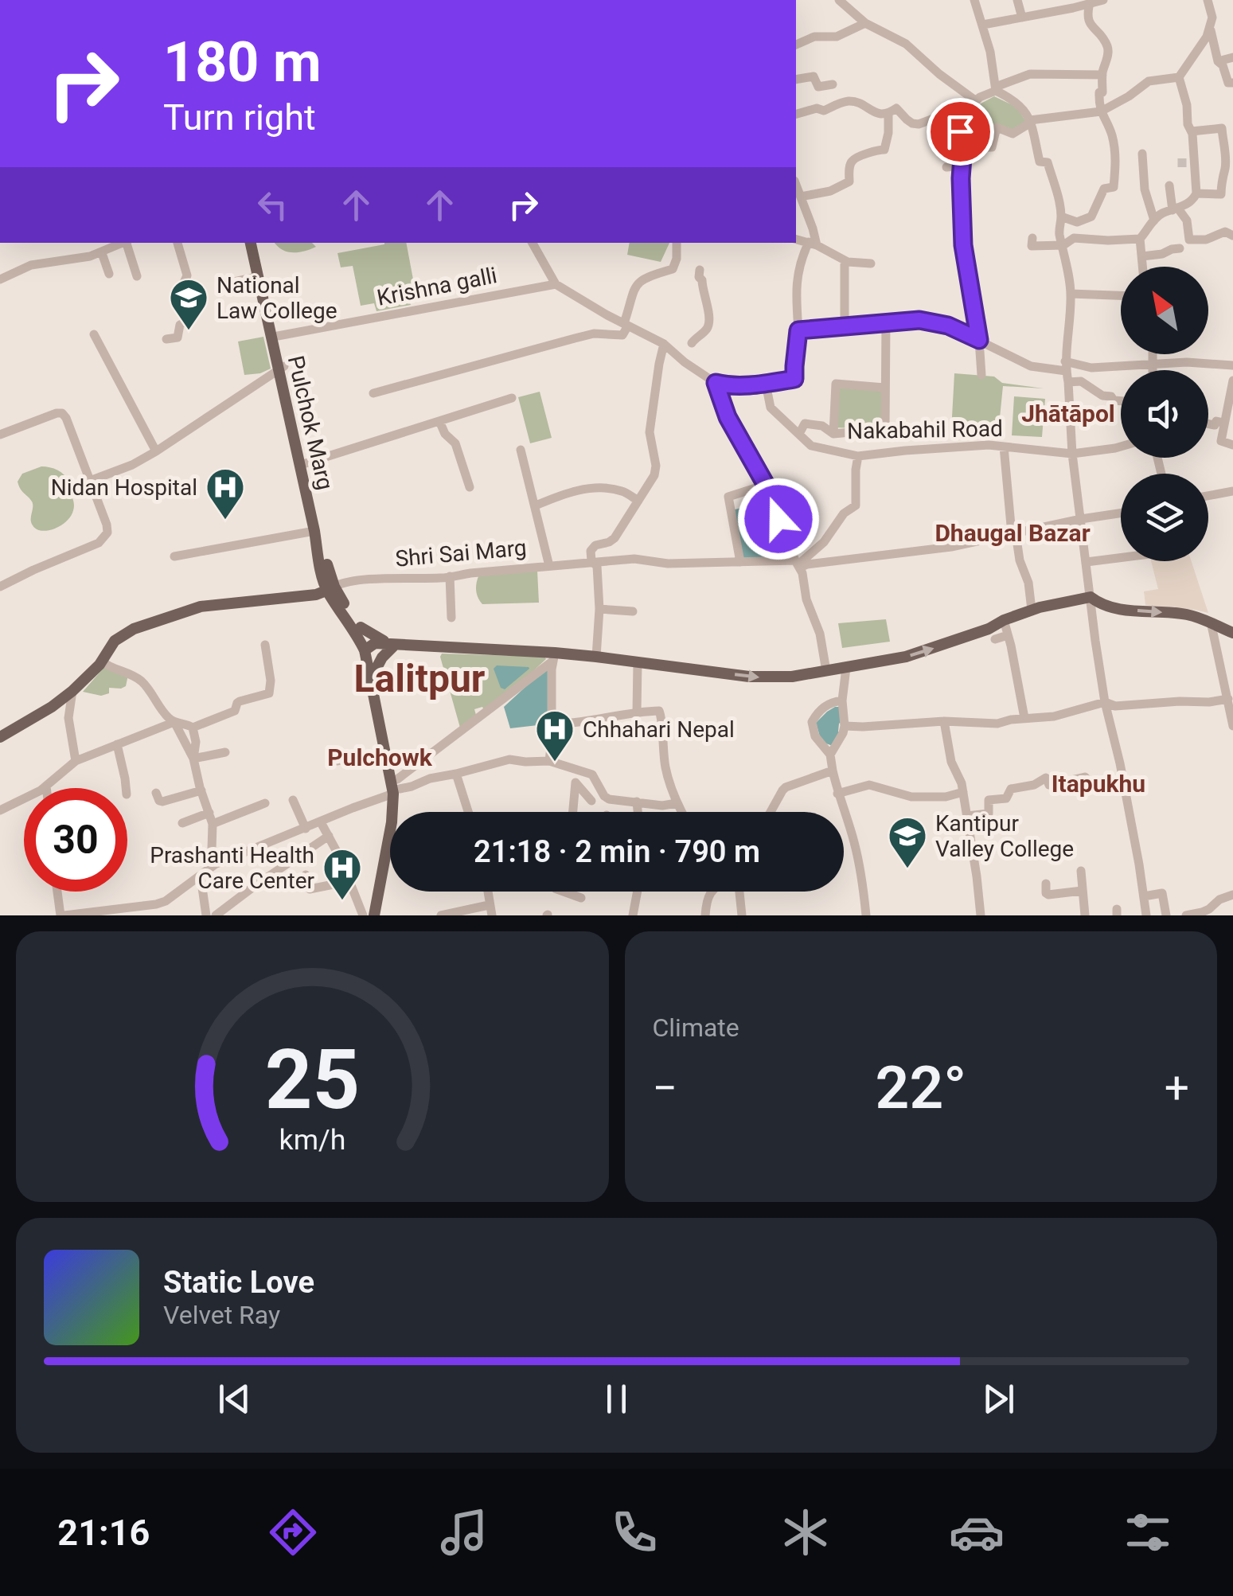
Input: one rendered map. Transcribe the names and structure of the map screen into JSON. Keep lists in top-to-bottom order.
{
  "streets": {
    "main road": ["Pulchok Marg"],
    "street": ["Krishna galli", "Nakabahil Road", "Shri Sai Marg"]
  },
  "crossings": [
    ["Krishna galli", "Pulchok Marg"]
  ],
  "districts": [
    "Jhātāpol",
    "Dhaugal Bazar",
    "Lalitpur",
    "Pulchowk",
    "Itapukhu"
  ],
  "places": {
    "school or university": ["National Law College", "Kantipur Valley College"],
    "hospital": ["Nidan Hospital", "Chhahari Nepal", "Prashanti Health Care Center"]
  },
  "north": "top left",
  "page": {
    "turn": ["180 m", "Turn right"],
    "limit": "30",
    "trip": "21:18 · 2 min · 790 m",
    "tile": "Climate",
    "heat": ["−", "22°", "+"],
    "song": ["Static Love", "Velvet Ray"],
    "tabs": "21:16",
    "gauge": ["25", "km/h"]
  }
}
